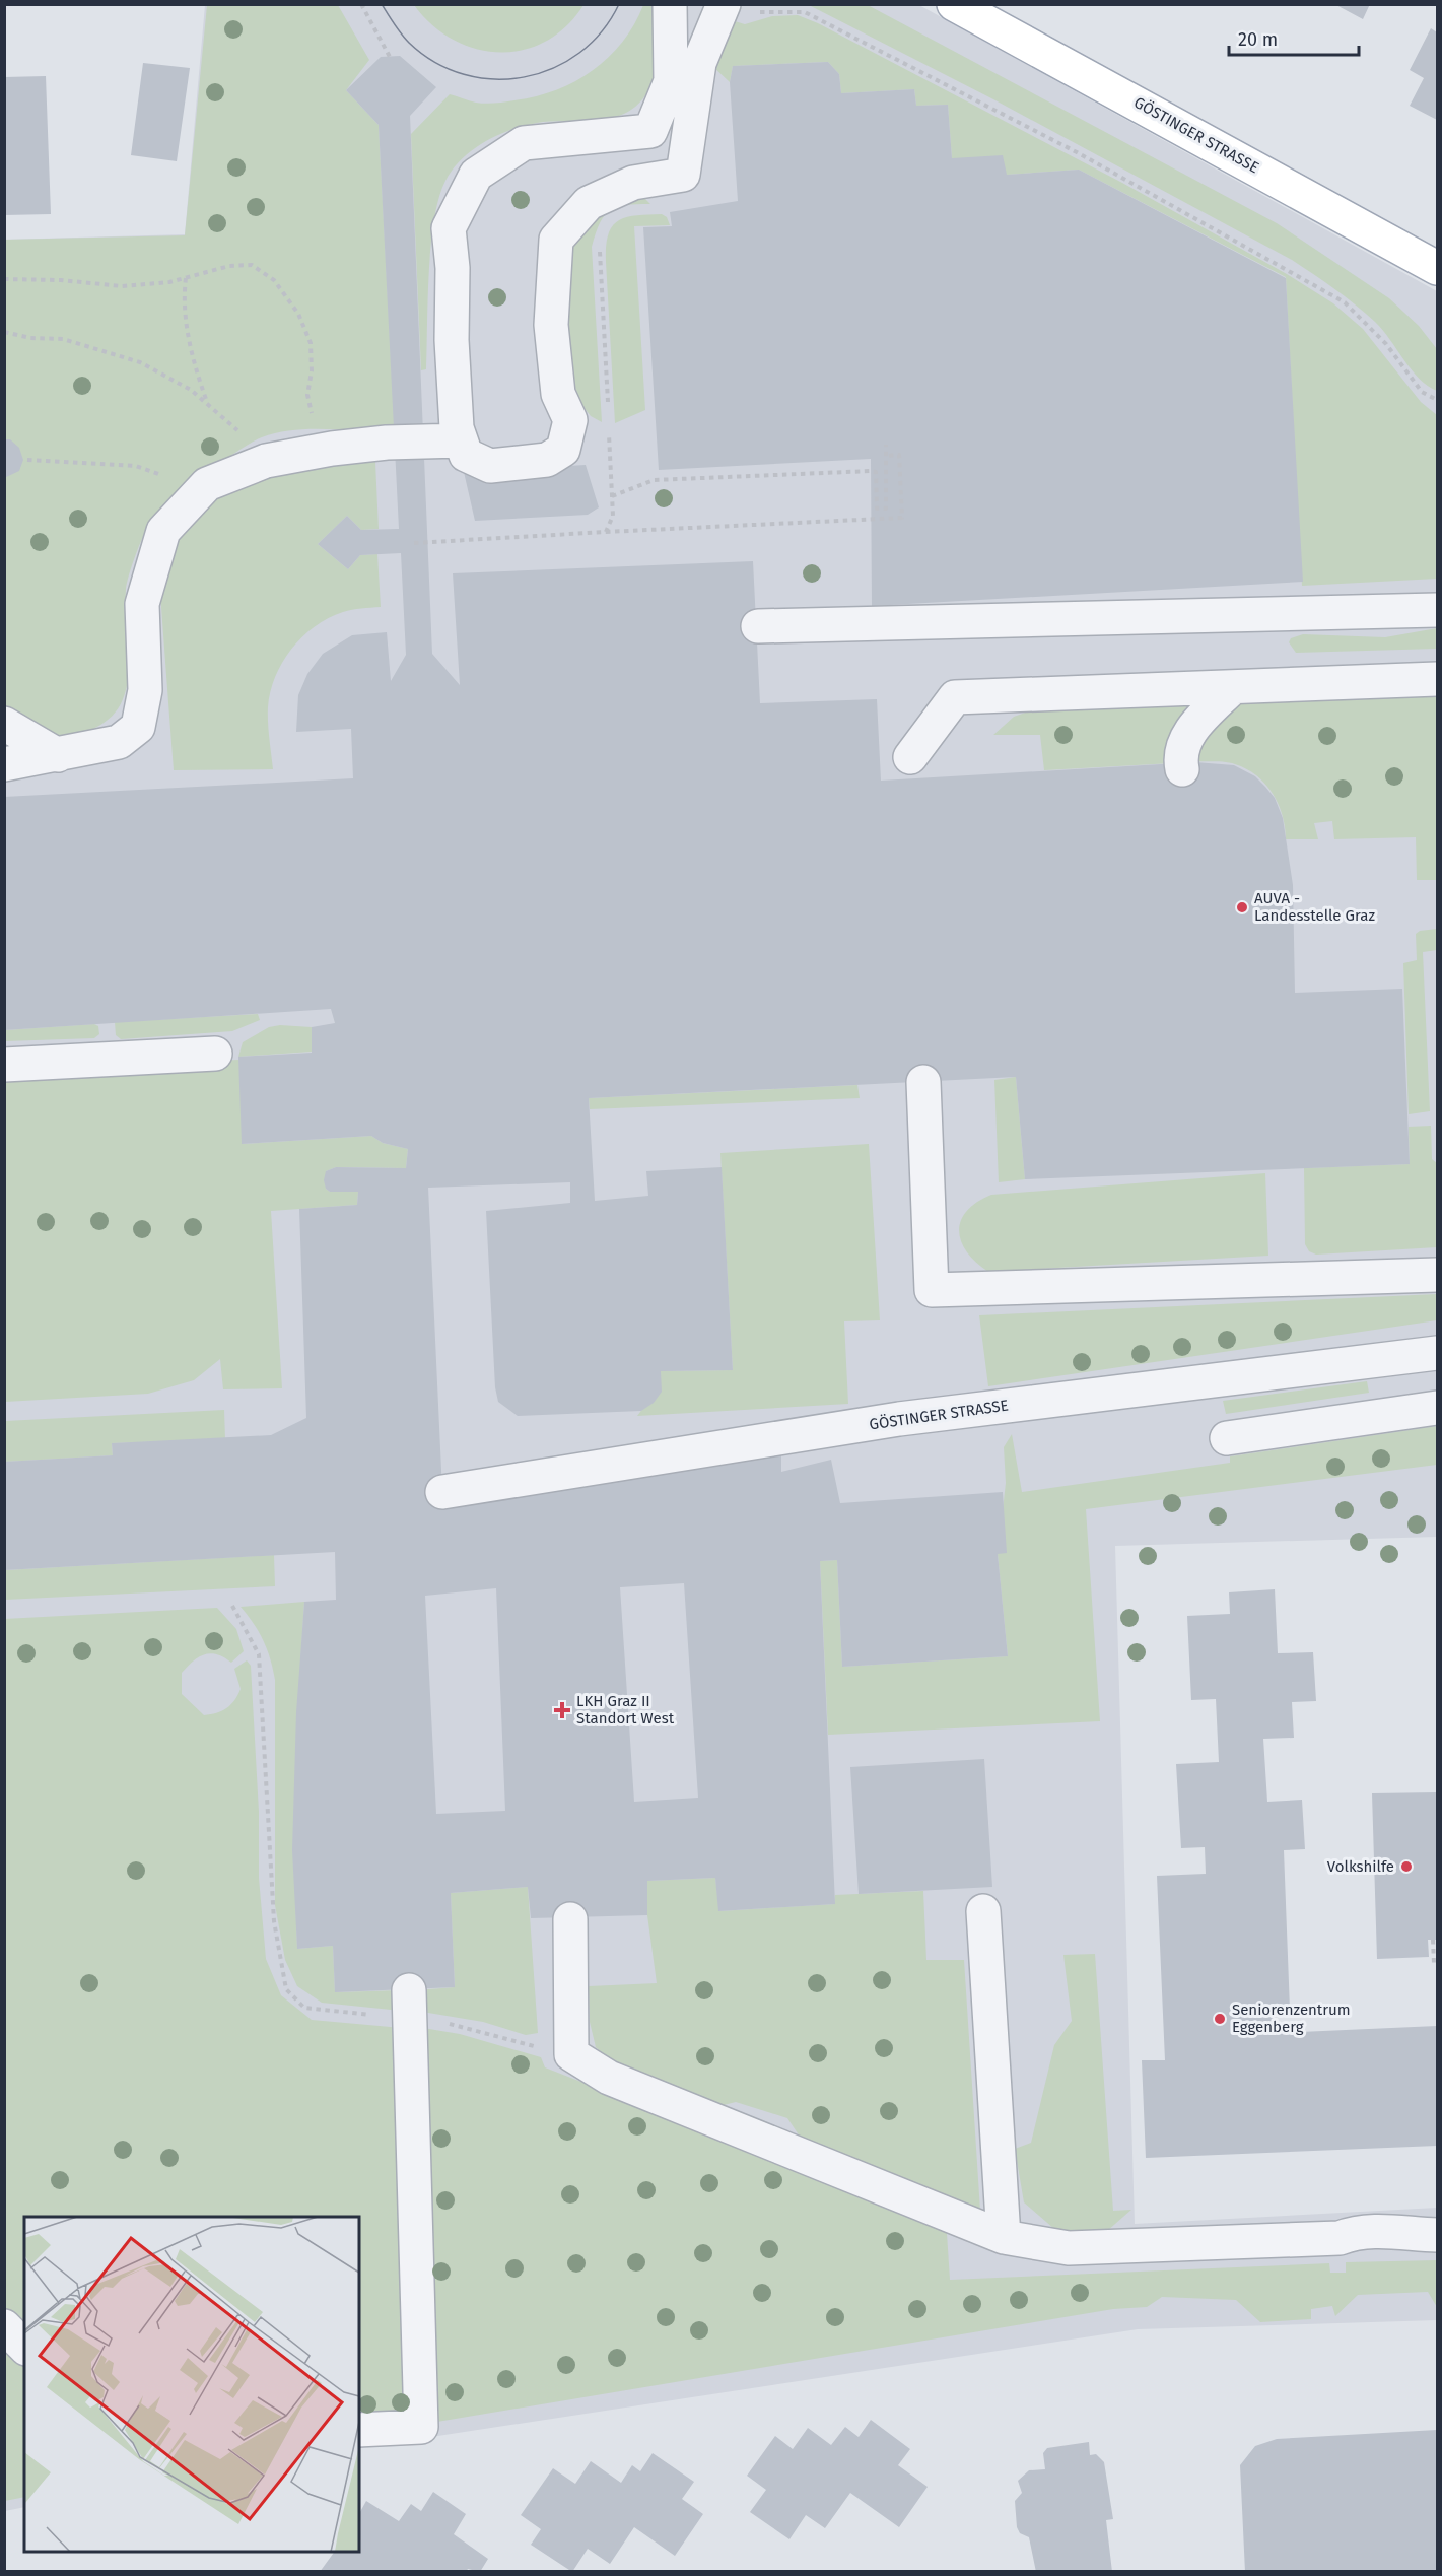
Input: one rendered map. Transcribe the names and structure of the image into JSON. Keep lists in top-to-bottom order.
{
  "streets": {
    "main road": ["GÖSTINGER STRASSE"]
  },
  "places": {
    "other": ["AUVA - Landesstelle Graz", "Volkshilfe", "Seniorenzentrum Eggenberg"],
    "health": ["LKH Graz II Standort West"]
  },
  "scale_bar": "20 m"
}
